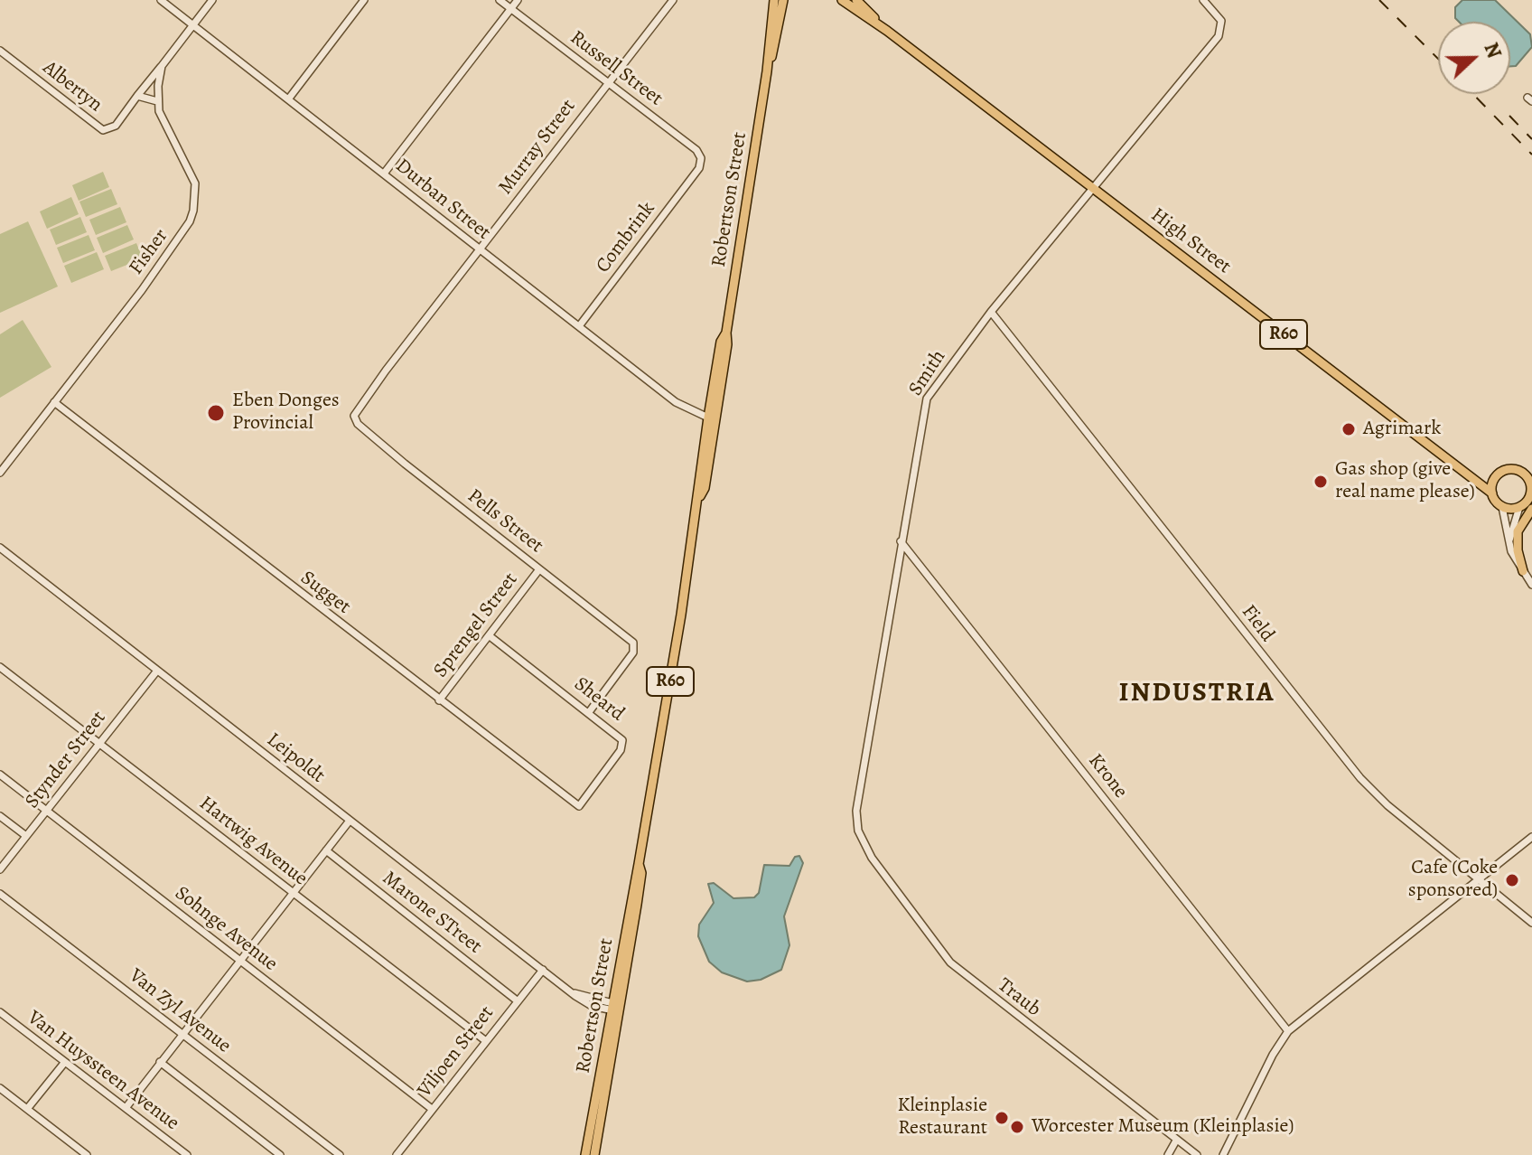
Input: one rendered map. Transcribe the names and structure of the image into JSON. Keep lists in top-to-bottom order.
{
  "streets": {
    "main road": ["Robertson Street", "High Street", "R60"],
    "street": [
      "Russell Street",
      "Albertyn",
      "Murray Street",
      "Durban Street",
      "Combrink",
      "Fisher",
      "Smith",
      "Pells Street",
      "Sugget",
      "Field",
      "Sprengel Street",
      "Sheard",
      "Leipoldt",
      "Stynder Street",
      "Krone",
      "Hartwig Avenue",
      "Marone STreet",
      "Sohnge Avenue",
      "Traub",
      "Van Zyl Avenue",
      "Viljoen Street",
      "Van Huyssteen Avenue"
    ]
  },
  "crossings": [
    ["Russell Street", "Murray Street"],
    ["Russell Street", "Combrink"],
    ["Murray Street", "Durban Street"],
    ["Murray Street", "Pells Street"],
    ["Durban Street", "Robertson Street"],
    ["Durban Street", "Combrink"],
    ["Durban Street", "Fisher"],
    ["Robertson Street", "Leipoldt"],
    ["High Street", "Smith"],
    ["Fisher", "Sugget"],
    ["Smith", "Field"],
    ["Smith", "Krone"],
    ["Smith", "Traub"],
    ["Pells Street", "Sprengel Street"],
    ["Pells Street", "Sheard"],
    ["Sugget", "Sprengel Street"],
    ["Sugget", "Sheard"],
    ["Sprengel Street", "Sheard"],
    ["Leipoldt", "Stynder Street"],
    ["Leipoldt", "Viljoen Street"],
    ["Stynder Street", "Hartwig Avenue"],
    ["Stynder Street", "Sohnge Avenue"],
    ["Hartwig Avenue", "Viljoen Street"],
    ["Marone STreet", "Viljoen Street"],
    ["Sohnge Avenue", "Viljoen Street"]
  ],
  "districts": ["INDUSTRIA"],
  "places": [
    "Eben Donges Provincial",
    "Agrimark",
    "Gas shop (give real name please)",
    "Cafe (Coke sponsored)",
    "Kleinplasie Restaurant",
    "Worcester Museum (Kleinplasie)"
  ],
  "north": "right"
}
